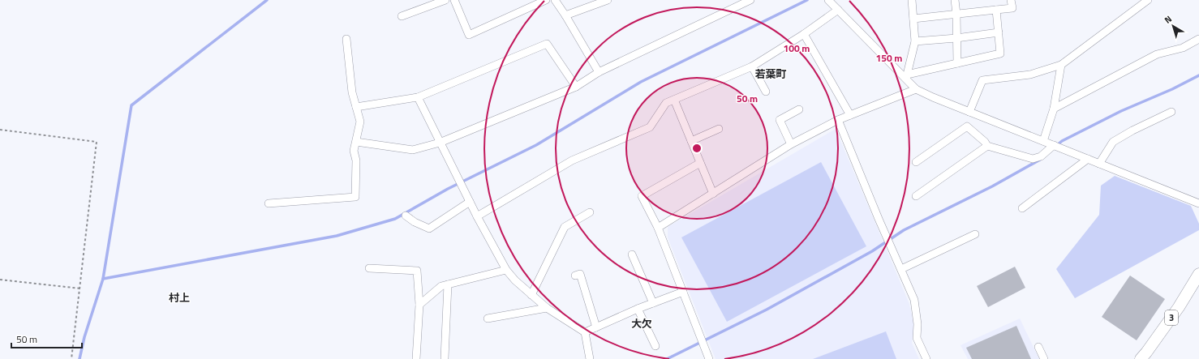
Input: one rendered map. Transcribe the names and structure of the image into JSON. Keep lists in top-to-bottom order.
{
  "streets": {
    "main road": ["3"]
  },
  "districts": ["若葉町", "村上", "大欠"],
  "scale_bar": "50 m",
  "north": "top left",
  "rings": ["100 m", "150 m", "50 m"]
}
